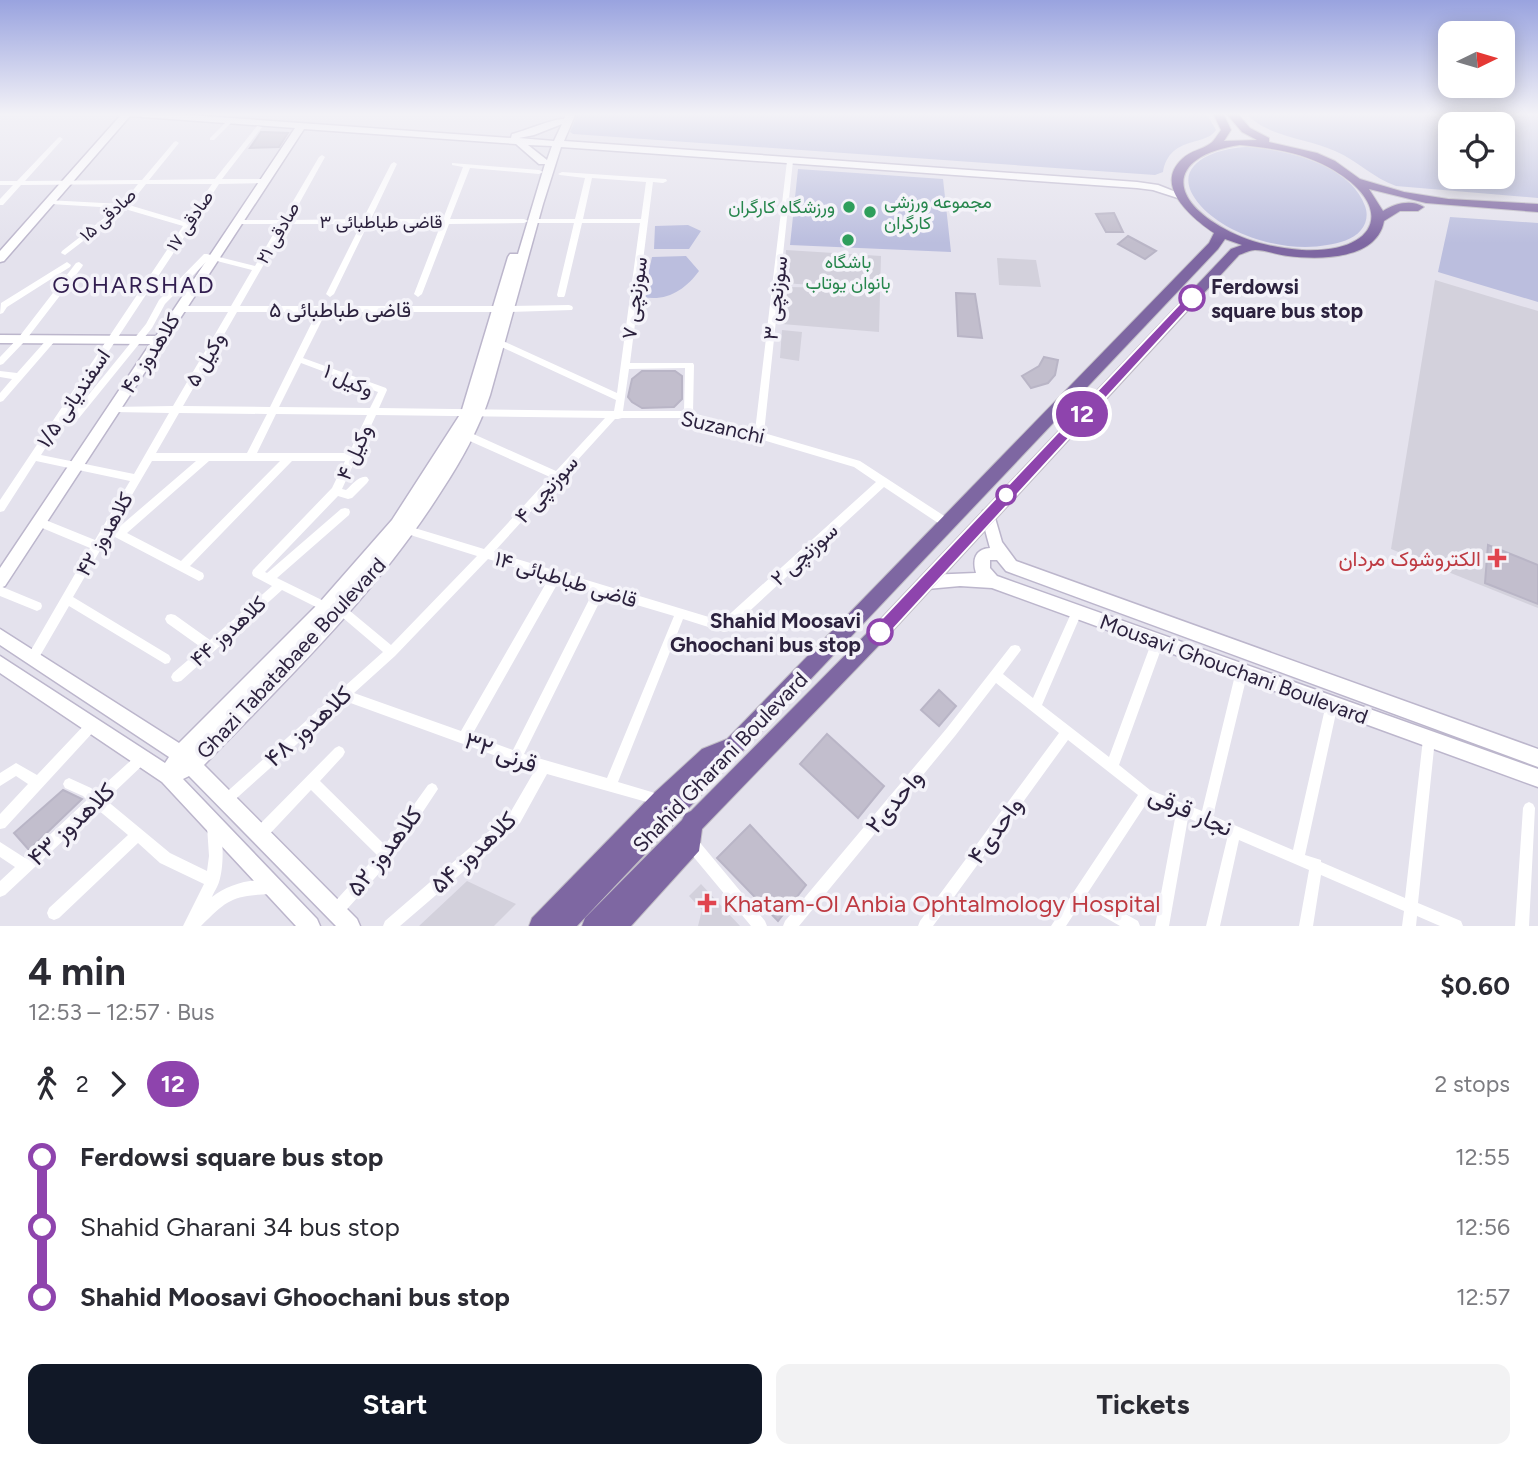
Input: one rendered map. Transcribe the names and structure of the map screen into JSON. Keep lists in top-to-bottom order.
{
  "streets": {
    "main road": [
      "کلاهدوز ۴۰",
      "Ghazi Tabatabaee Boulevard",
      "Mousavi Ghouchani Boulevard",
      "Shahid Gharani Boulevard"
    ],
    "street": [
      "صادقی ۱۵",
      "صادقی ۱۷",
      "قاضی طباطبائی ۳",
      "صادقی ۲۱",
      "سوزنچی ۷",
      "سوزنچی ۳",
      "قاضی طباطبائی ۵",
      "وکيل ۵",
      "وکيل ۱",
      "اسفندیانی ۱/۵",
      "Suzanchi",
      "وکيل ۴",
      "سوزنچی ۴",
      "کلاهدوز ۴۲",
      "سوزنچی ۲",
      "قاضی طباطبائی ۱۴",
      "کلاهدوز ۴۴",
      "کلاهدوز ۴۸",
      "قرنی ۳۲",
      "واحدی۲",
      "نجار قرقی",
      "کلاهدوز ۴۳",
      "واحدی۴",
      "کلاهدوز ۵۲",
      "کلاهدوز ۵۴"
    ]
  },
  "crossings": [
    ["صادقی ۱۷", "اسفندیانی ۱/۵"],
    ["قاضی طباطبائی ۳", "صادقی ۲۱"],
    ["قاضی طباطبائی ۳", "سوزنچی ۷"],
    ["قاضی طباطبائی ۳", "کلاهدوز ۴۰"],
    ["قاضی طباطبائی ۳", "Ghazi Tabatabaee Boulevard"],
    ["صادقی ۲۱", "قاضی طباطبائی ۵"],
    ["صادقی ۲۱", "وکيل ۵"],
    ["سوزنچی ۷", "Suzanchi"],
    ["سوزنچی ۷", "سوزنچی ۴"],
    ["سوزنچی ۳", "Suzanchi"],
    ["قاضی طباطبائی ۵", "کلاهدوز ۴۰"],
    ["قاضی طباطبائی ۵", "وکيل ۵"],
    ["قاضی طباطبائی ۵", "Ghazi Tabatabaee Boulevard"],
    ["کلاهدوز ۴۰", "Suzanchi"],
    ["وکيل ۵", "Suzanchi"],
    ["وکيل ۵", "کلاهدوز ۴۲"],
    ["وکيل ۱", "Suzanchi"],
    ["وکيل ۱", "وکيل ۴"],
    ["Suzanchi", "وکيل ۴"],
    ["Suzanchi", "سوزنچی ۴"],
    ["Suzanchi", "کلاهدوز ۴۲"],
    ["Suzanchi", "سوزنچی ۲"],
    ["Suzanchi", "Ghazi Tabatabaee Boulevard"],
    ["Suzanchi", "Shahid Gharani Boulevard"],
    ["سوزنچی ۴", "قاضی طباطبائی ۱۴"],
    ["سوزنچی ۴", "کلاهدوز ۴۸"],
    ["سوزنچی ۲", "قاضی طباطبائی ۱۴"],
    ["قاضی طباطبائی ۱۴", "Ghazi Tabatabaee Boulevard"],
    ["Mousavi Ghouchani Boulevard", "Shahid Gharani Boulevard"],
    ["کلاهدوز ۴۸", "قرنی ۳۲"],
    ["قرنی ۳۲", "کلاهدوز ۵۴"],
    ["واحدی۲", "نجار قرقی"],
    ["نجار قرقی", "واحدی۴"]
  ],
  "districts": ["GOHARSHAD"],
  "places": {
    "other": [
      "ورزشگاه کارگران",
      "مجموعه ورزشی کارگران",
      "باشگاه بانوان یوتاب",
      "Ferdowsi square bus stop",
      "Shahid Moosavi Ghoochani bus stop"
    ],
    "health": ["الکتروشوک مردان", "Khatam-Ol Anbia Ophtalmology Hospital"]
  },
  "lines": ["bus line 12"],
  "north": "right",
  "page": {
    "on_map": "12",
    "heading": ["4 min", "12:53 – 12:57 · Bus", "$0.60"],
    "legs": ["2", "12", "2 stops"],
    "list": [
      {
        "name": "Ferdowsi square bus stop",
        "value": "12:55"
      },
      {
        "name": "Shahid Gharani 34 bus stop",
        "value": "12:56"
      },
      {
        "name": "Shahid Moosavi Ghoochani bus stop",
        "value": "12:57"
      }
    ],
    "buttons": ["Start", "Tickets"]
  }
}
